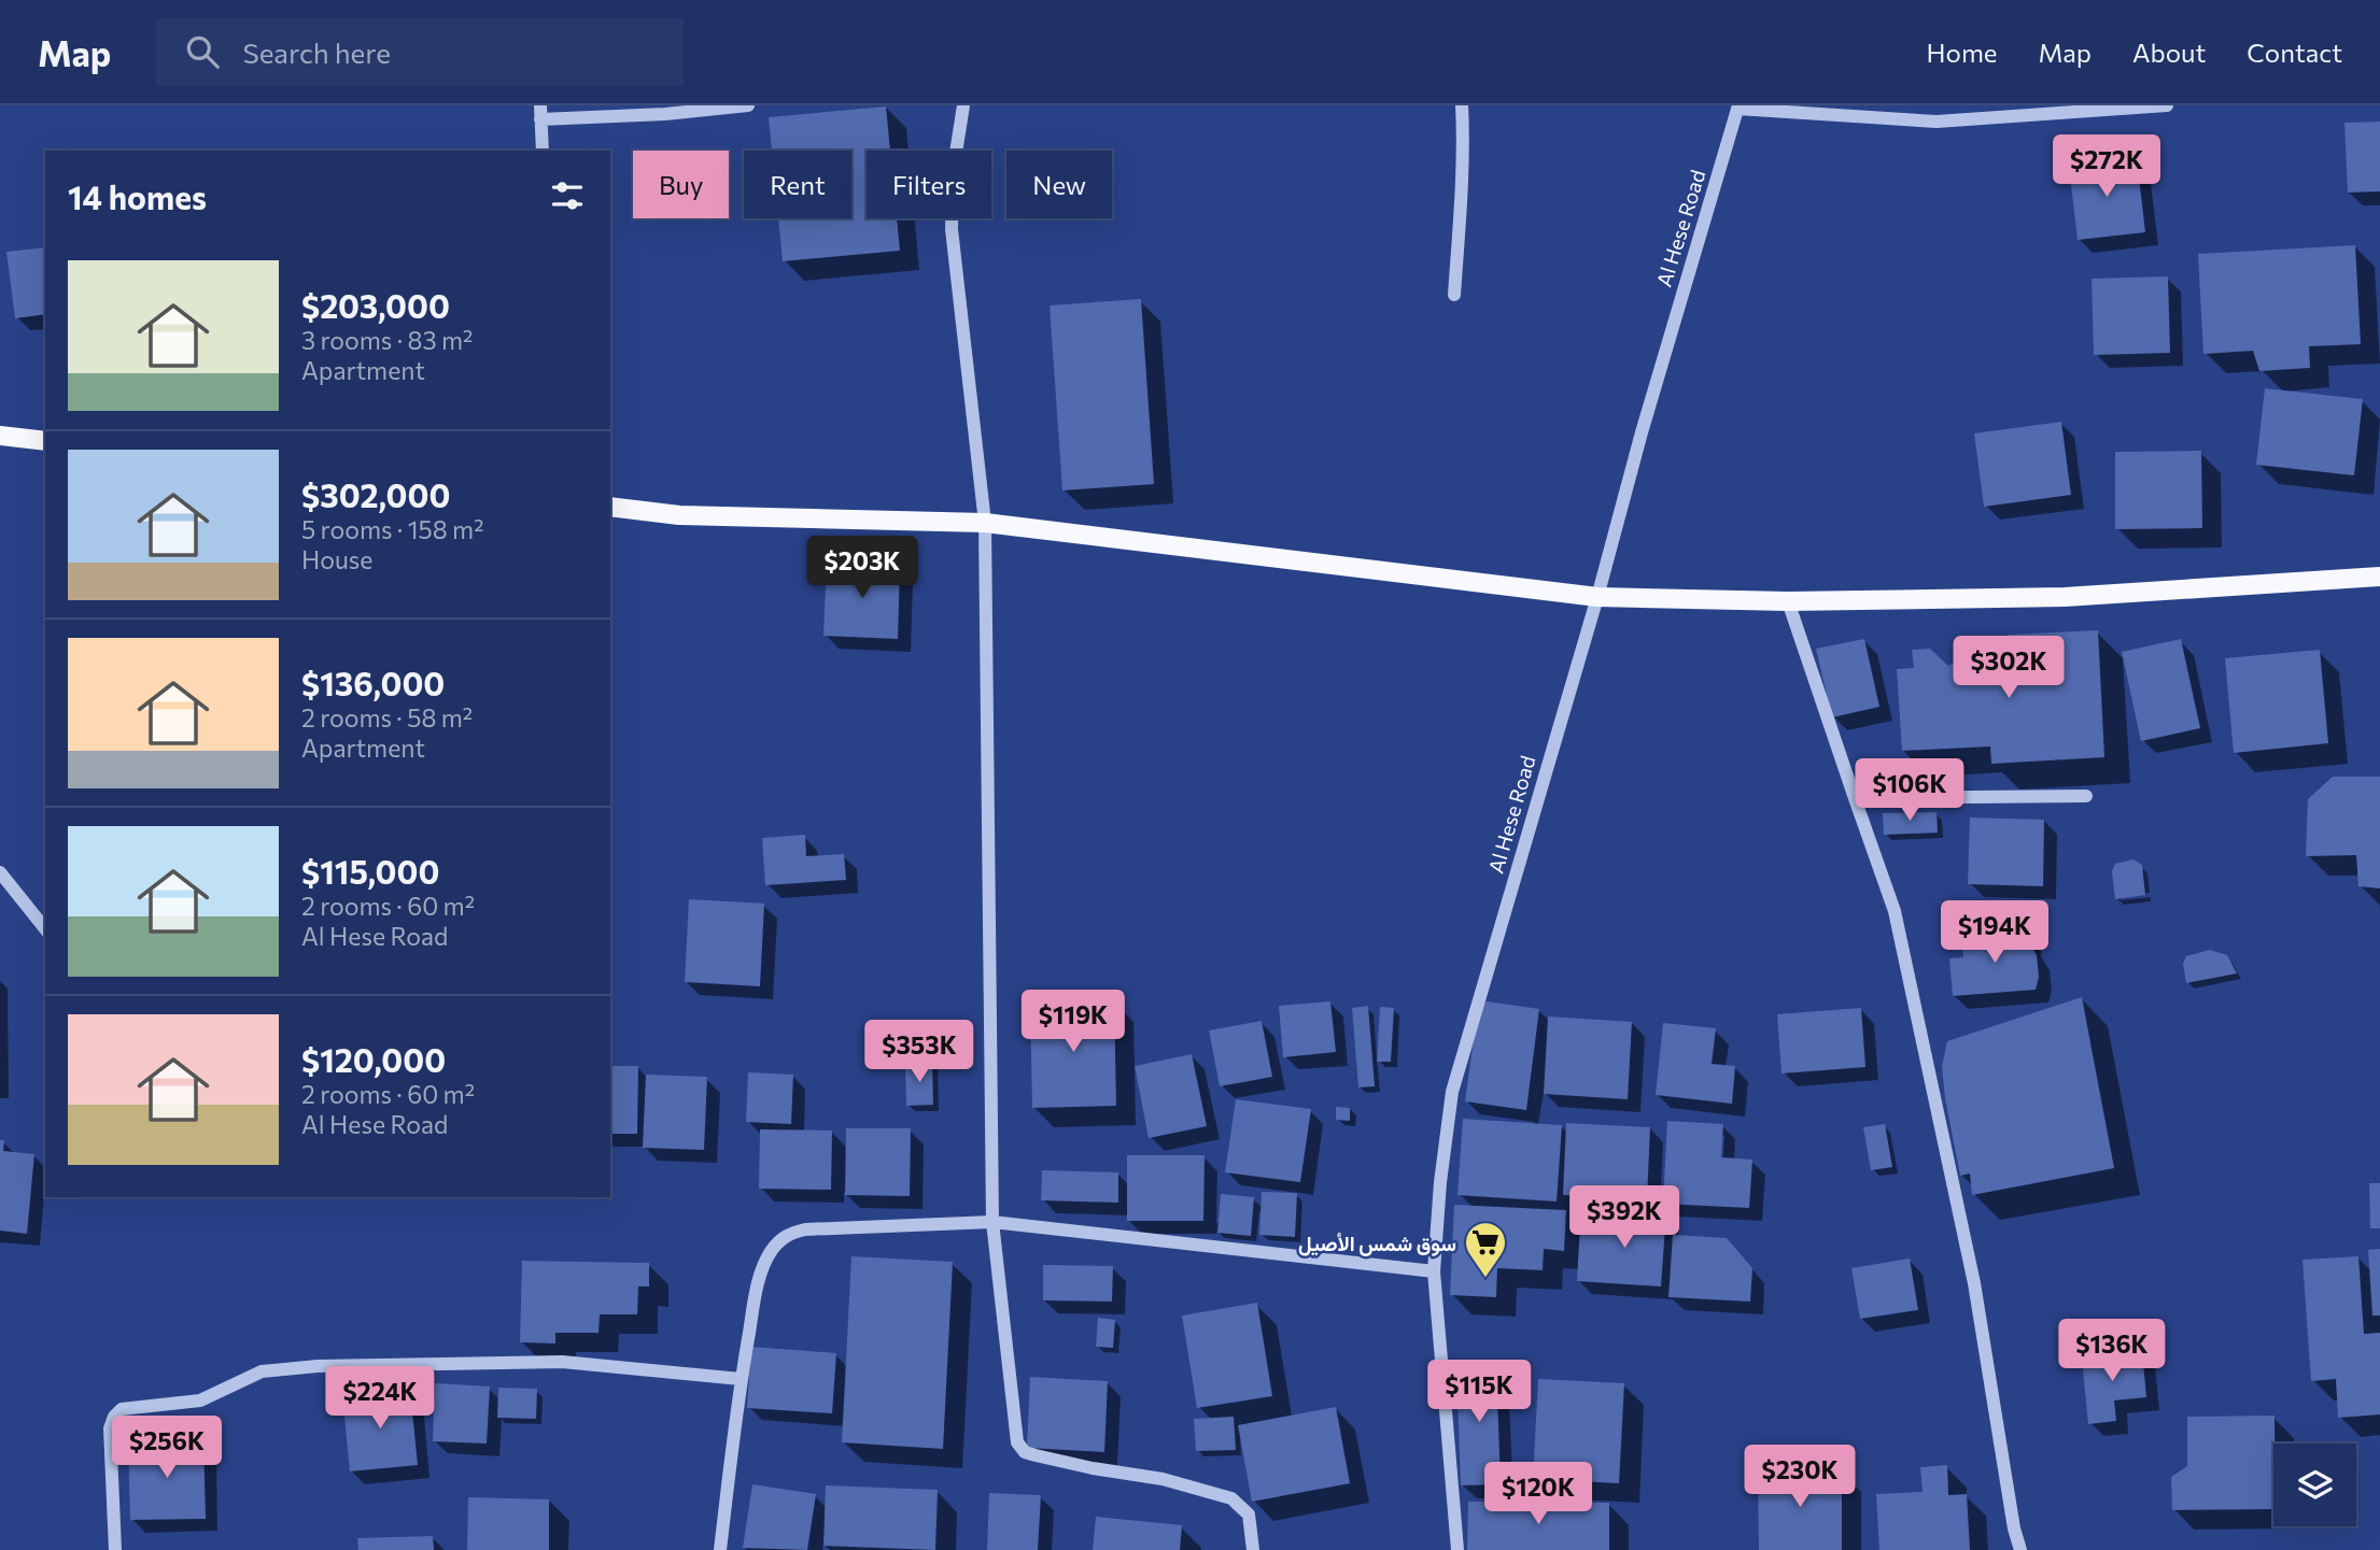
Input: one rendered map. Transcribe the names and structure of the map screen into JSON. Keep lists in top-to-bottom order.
{
  "streets": {
    "street": ["Al Hese Road"]
  },
  "places": {
    "supermarket": ["سوق شمس الأصيل"]
  },
  "page": {
    "header": "Map",
    "search": "Search here",
    "nav": [
      "Home",
      "Map",
      "About",
      "Contact"
    ],
    "price": [
      "$272K",
      "$203K",
      "$302K",
      "$106K",
      "$194K",
      "$119K",
      "$353K",
      "$392K",
      "$136K",
      "$115K",
      "$224K",
      "$256K",
      "$230K",
      "$120K"
    ],
    "chip": [
      "Buy",
      "Rent",
      "Filters",
      "New"
    ],
    "heading": "14 homes",
    "list": [
      {
        "name": "$203,000",
        "note": "3 rooms · 83 m² · Apartment"
      },
      {
        "name": "$302,000",
        "note": "5 rooms · 158 m² · House"
      },
      {
        "name": "$136,000",
        "note": "2 rooms · 58 m² · Apartment"
      },
      {
        "name": "$115,000",
        "note": "2 rooms · 60 m² · Al Hese Road"
      },
      {
        "name": "$120,000",
        "note": "2 rooms · 60 m² · Al Hese Road"
      }
    ]
  }
}
